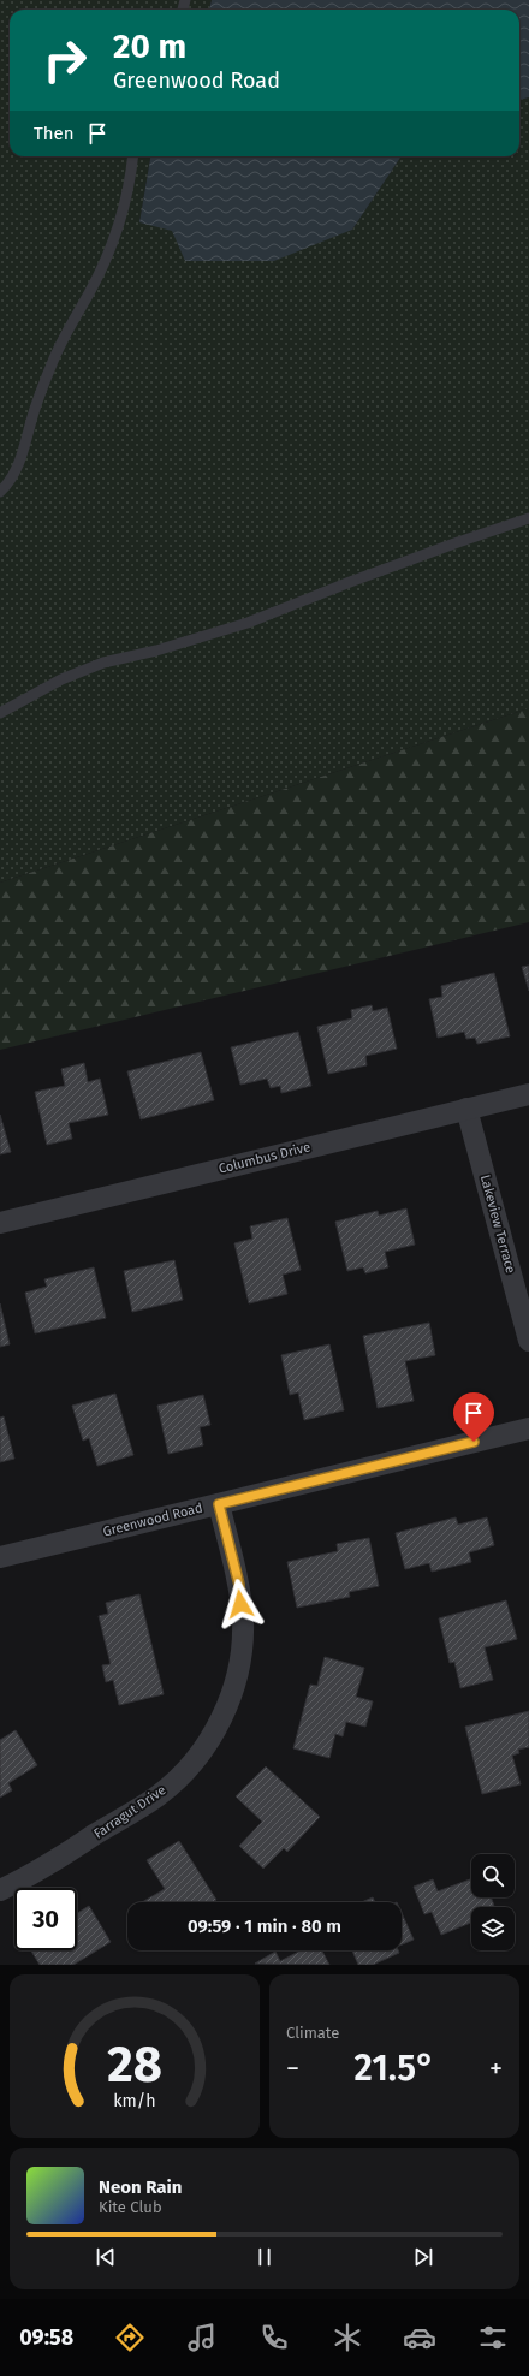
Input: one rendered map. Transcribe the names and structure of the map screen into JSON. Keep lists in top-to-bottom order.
{
  "streets": {
    "street": [
      "Columbus Drive",
      "Lakeview Terrace",
      "Greenwood Road",
      "Farragut Drive"
    ]
  },
  "crossings": [
    ["Columbus Drive", "Lakeview Terrace"],
    ["Greenwood Road", "Farragut Drive"]
  ],
  "page": {
    "turn": ["20 m", "Greenwood Road"],
    "then": "Then",
    "limit": "30",
    "trip": "09:59 · 1 min · 80 m",
    "tile": "Climate",
    "heat": ["−", "21.5°", "+"],
    "song": ["Neon Rain", "Kite Club"],
    "tabs": "09:58",
    "gauge": ["28", "km/h"]
  }
}
